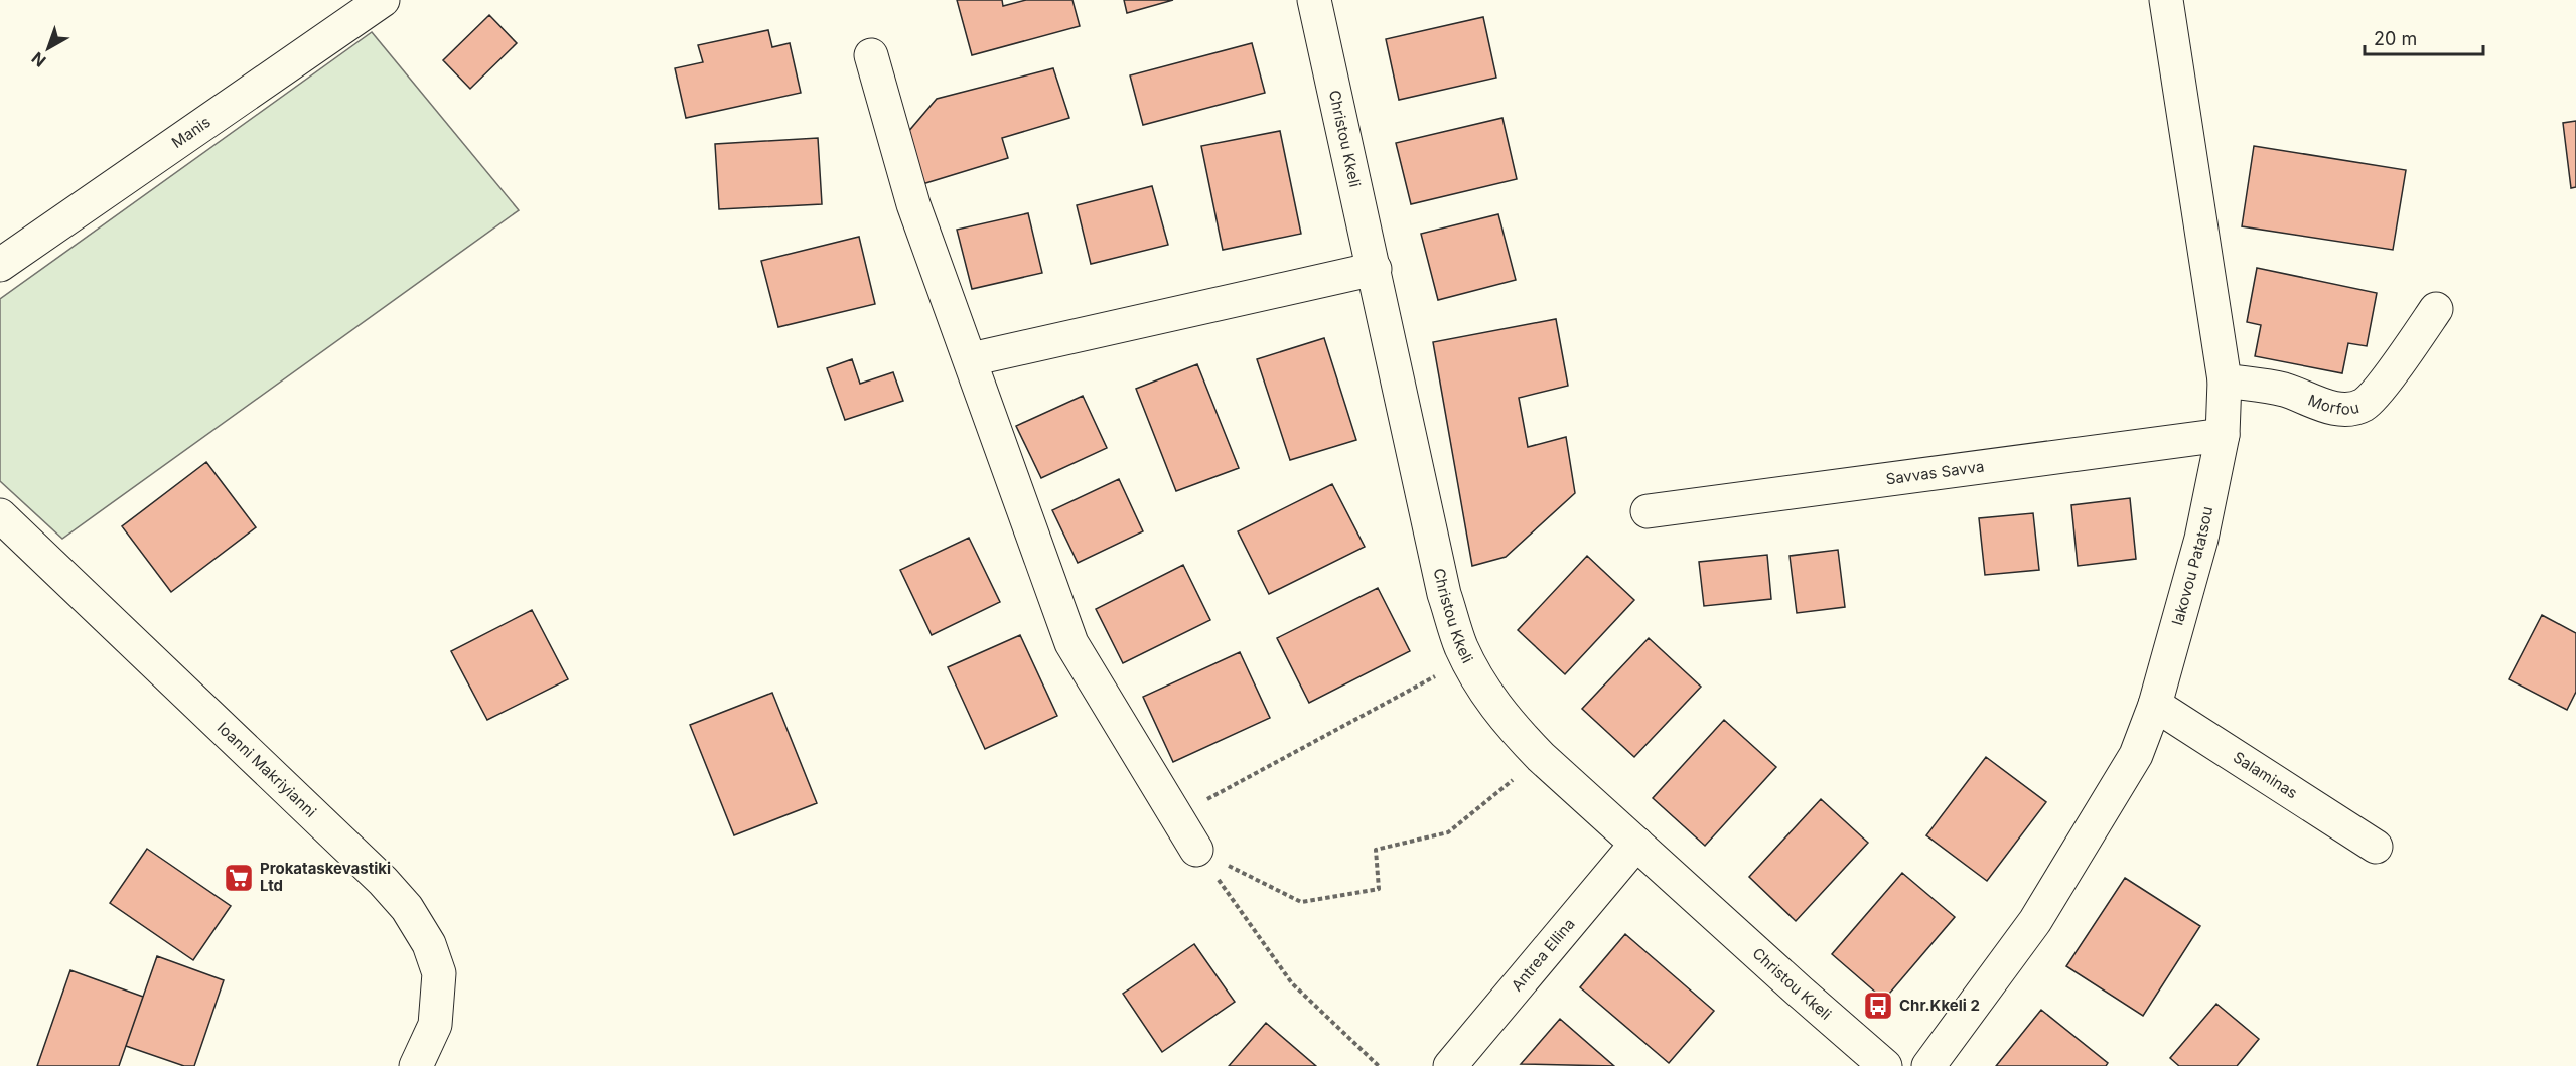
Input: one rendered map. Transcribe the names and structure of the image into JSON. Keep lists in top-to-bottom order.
{
  "streets": {
    "street": [
      "Manis",
      "Christou Kkeli",
      "Morfou",
      "Savvas Savva",
      "Iakovou Patatsou",
      "Ioanni Makriyianni",
      "Salaminas",
      "Antrea Ellina"
    ]
  },
  "crossings": [
    ["Christou Kkeli", "Antrea Ellina"],
    ["Morfou", "Iakovou Patatsou"],
    ["Savvas Savva", "Iakovou Patatsou"],
    ["Iakovou Patatsou", "Salaminas"]
  ],
  "places": {
    "supermarket": ["Prokataskevastiki Ltd"],
    "bus stop": ["Chr.Kkeli 2"]
  },
  "scale_bar": "20 m",
  "north": "bottom left"
}
